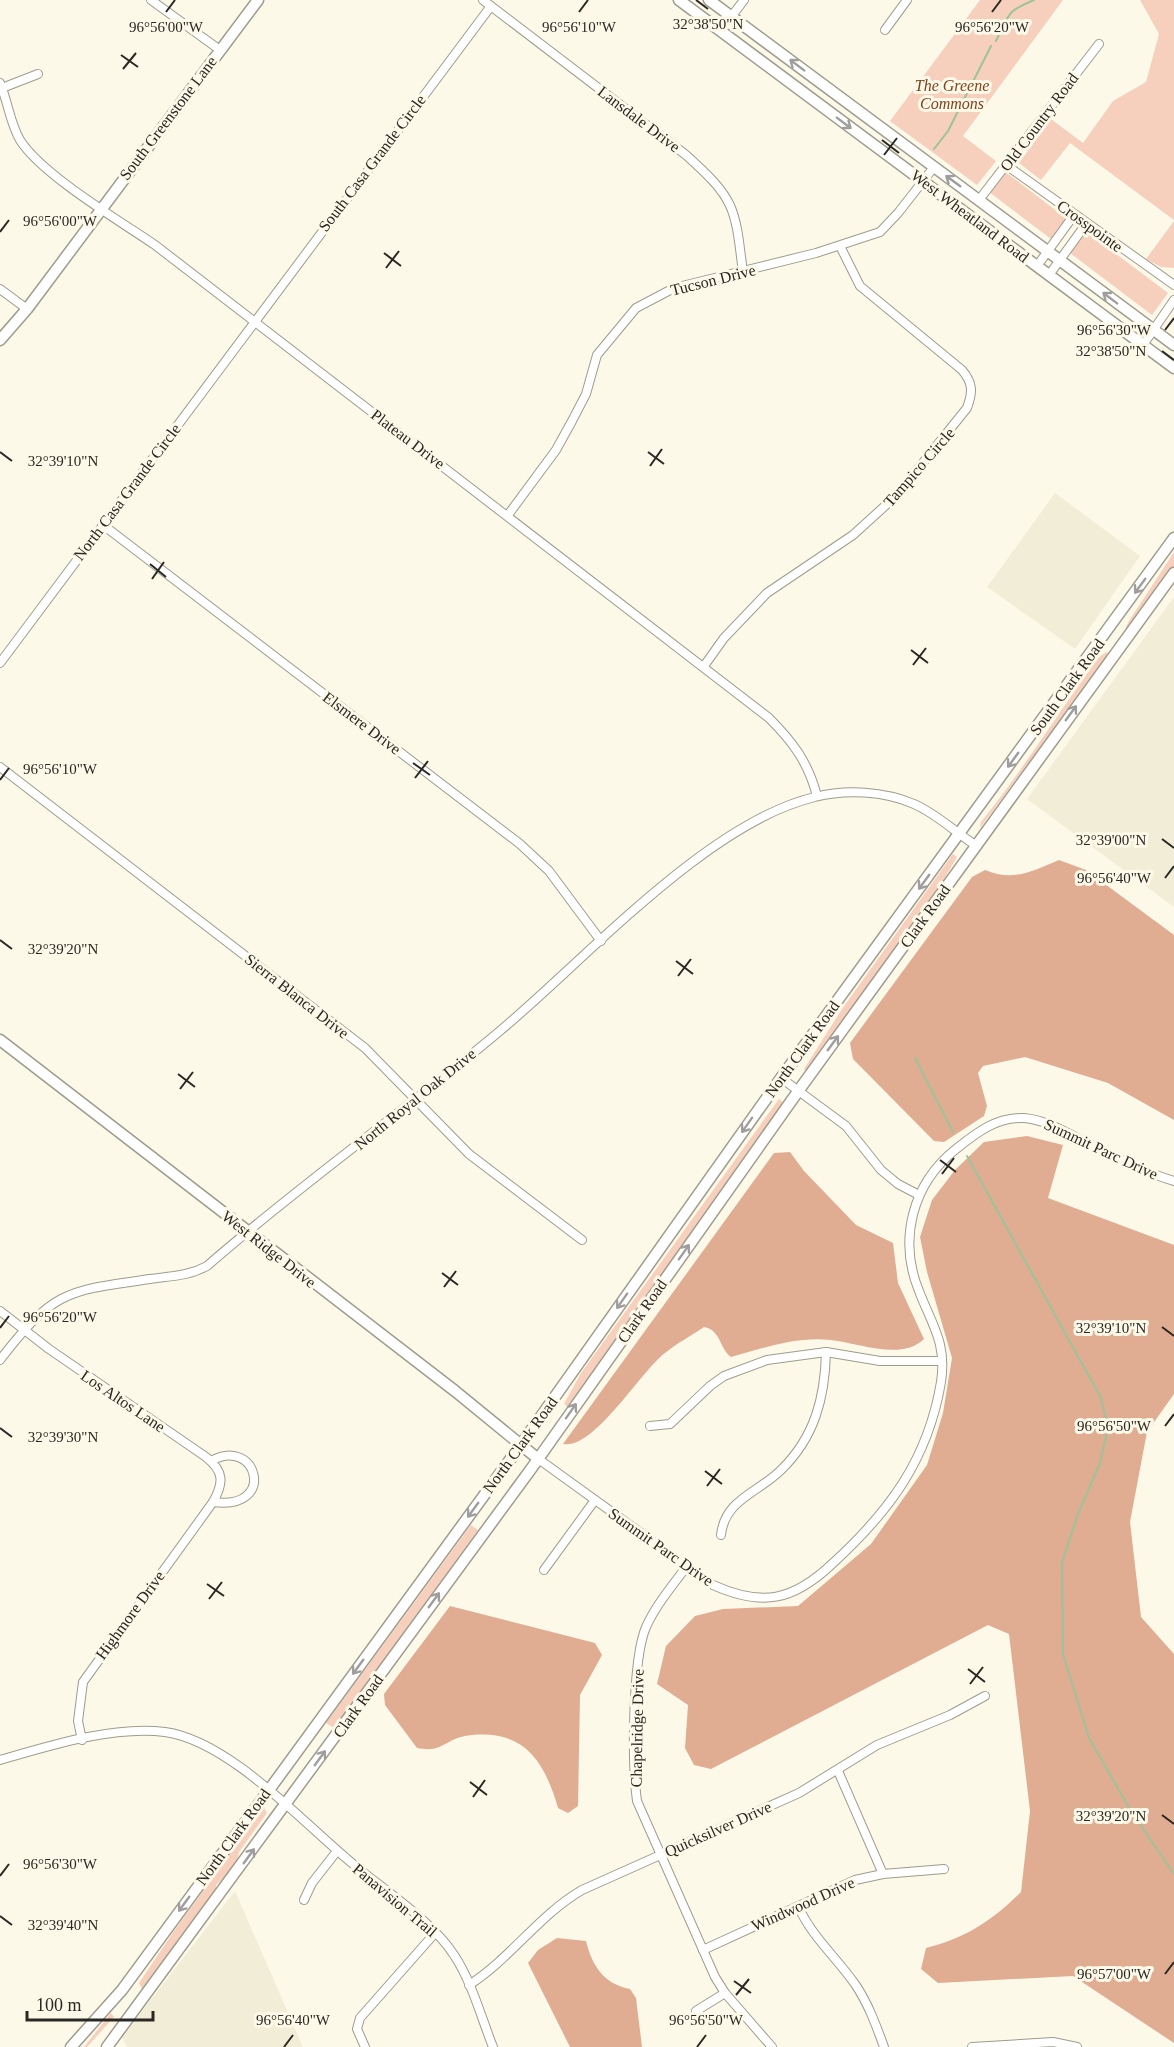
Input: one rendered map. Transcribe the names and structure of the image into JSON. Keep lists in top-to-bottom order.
{
  "streets": {
    "main road": [
      "South Greenstone Lane",
      "West Wheatland Road",
      "South Clark Road",
      "Clark Road",
      "North Clark Road",
      "West Ridge Drive"
    ],
    "street": [
      "Lansdale Drive",
      "Old Country Road",
      "South Casa Grande Circle",
      "Crosspointe",
      "Tucson Drive",
      "Plateau Drive",
      "Tampico Circle",
      "North Casa Grande Circle",
      "Elsmere Drive",
      "Sierra Blanca Drive",
      "North Royal Oak Drive",
      "Summit Parc Drive",
      "Los Altos Lane",
      "Highmore Drive",
      "Chapelridge Drive",
      "Quicksilver Drive",
      "Panavision Trail",
      "Windwood Drive"
    ]
  },
  "crossings": [
    ["South Greenstone Lane", "Plateau Drive"],
    ["Lansdale Drive", "South Casa Grande Circle"],
    ["Lansdale Drive", "Tucson Drive"],
    ["Old Country Road", "West Wheatland Road"],
    ["Old Country Road", "Crosspointe"],
    ["South Casa Grande Circle", "Plateau Drive"],
    ["South Casa Grande Circle", "North Casa Grande Circle"],
    ["West Wheatland Road", "Tucson Drive"],
    ["Tucson Drive", "Plateau Drive"],
    ["Tucson Drive", "Tampico Circle"],
    ["Plateau Drive", "Tampico Circle"],
    ["Plateau Drive", "North Casa Grande Circle"],
    ["Plateau Drive", "North Royal Oak Drive"],
    ["North Casa Grande Circle", "Elsmere Drive"],
    ["South Clark Road", "North Clark Road"],
    ["South Clark Road", "North Royal Oak Drive"],
    ["Elsmere Drive", "North Royal Oak Drive"],
    ["Clark Road", "North Royal Oak Drive"],
    ["Clark Road", "Summit Parc Drive"],
    ["Clark Road", "West Ridge Drive"],
    ["Clark Road", "Panavision Trail"],
    ["Sierra Blanca Drive", "North Royal Oak Drive"],
    ["North Clark Road", "North Royal Oak Drive"],
    ["North Clark Road", "West Ridge Drive"],
    ["North Royal Oak Drive", "West Ridge Drive"],
    ["North Royal Oak Drive", "Los Altos Lane"],
    ["Summit Parc Drive", "West Ridge Drive"],
    ["Summit Parc Drive", "Chapelridge Drive"],
    ["Chapelridge Drive", "Quicksilver Drive"],
    ["Chapelridge Drive", "Windwood Drive"],
    ["Quicksilver Drive", "Panavision Trail"]
  ],
  "one_way": ["South Clark Road", "Clark Road", "North Clark Road"],
  "parks": ["The Greene Commons"],
  "scale_bar": "100 m",
  "coordinates": [
    "32°38'50\"N",
    "96°56'00\"W",
    "96°56'10\"W",
    "96°56'20\"W",
    "96°56'30\"W",
    "32°39'10\"N",
    "32°39'00\"N",
    "96°56'40\"W",
    "32°39'20\"N",
    "96°56'50\"W",
    "32°39'30\"N",
    "32°39'40\"N",
    "96°57'00\"W"
  ]
}
